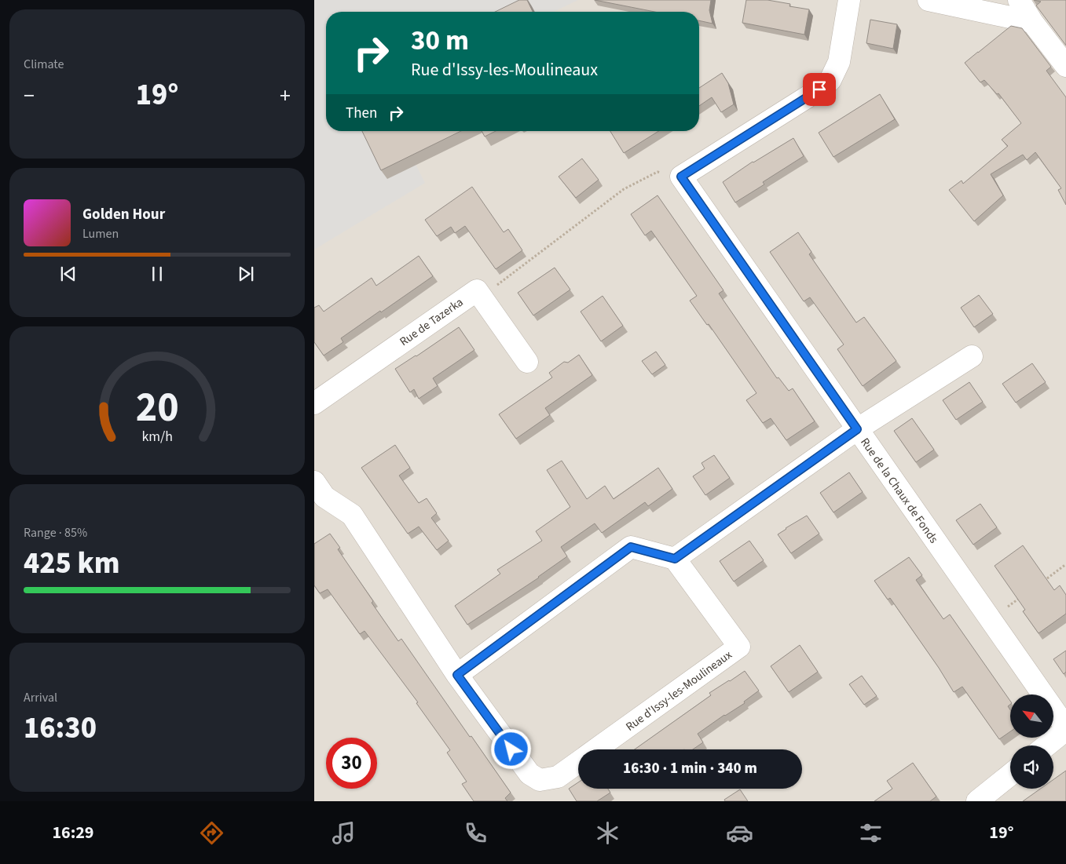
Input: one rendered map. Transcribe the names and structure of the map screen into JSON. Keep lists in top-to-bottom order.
{
  "streets": {
    "street": ["Rue de Tazerka", "Rue de la Chaux de Fonds", "Rue d'Issy-les-Moulineaux"]
  },
  "north": "top left",
  "page": {
    "tile": [
      "Climate",
      ["Range · 85%", "425 km"],
      ["Arrival", "16:30"]
    ],
    "turn": ["30 m", "Rue d'Issy-les-Moulineaux"],
    "heat": ["−", "19°", "+"],
    "then": "Then",
    "song": ["Golden Hour", "Lumen"],
    "limit": "30",
    "trip": "16:30 · 1 min · 340 m",
    "tabs": ["16:29", "19°"],
    "gauge": ["20", "km/h"]
  }
}
